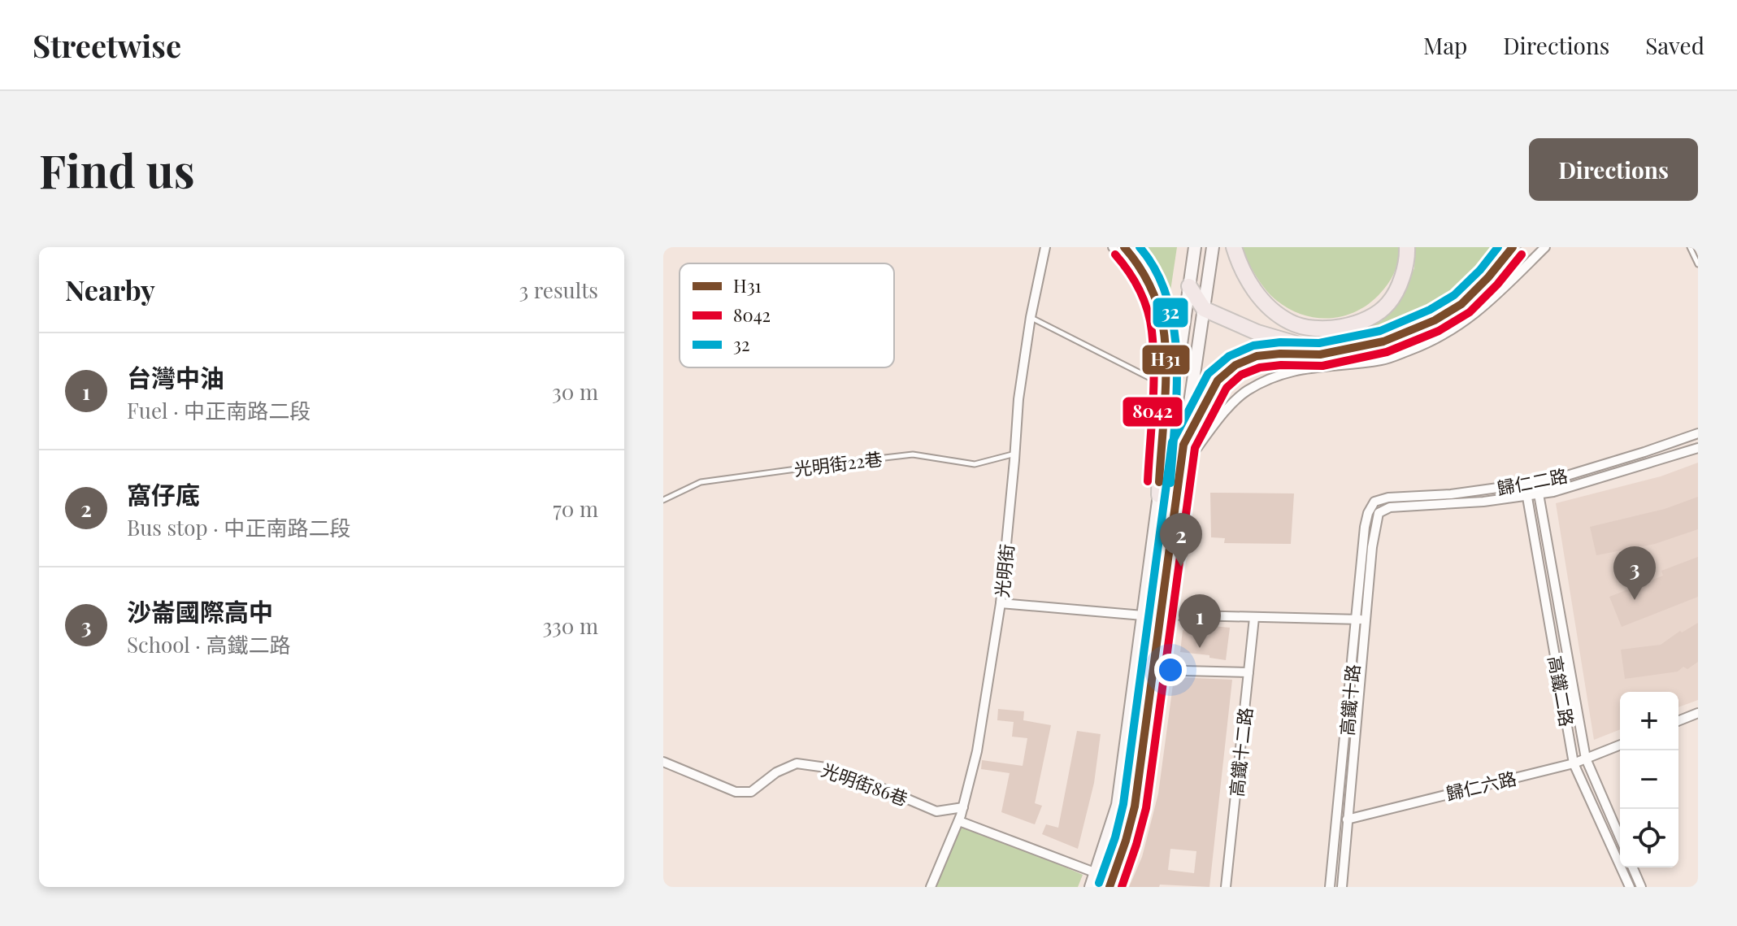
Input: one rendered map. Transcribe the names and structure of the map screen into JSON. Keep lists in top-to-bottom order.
{
  "streets": {
    "street": [
      "歸仁二路",
      "光明街",
      "高鐵二路",
      "高鐵十路",
      "高鐵十二路",
      "光明街86巷",
      "歸仁六路"
    ],
    "lane": ["光明街22巷"]
  },
  "crossings": [
    ["光明街22巷", "光明街"],
    ["歸仁二路", "高鐵二路"],
    ["歸仁二路", "高鐵十路"],
    ["光明街", "光明街86巷"],
    ["高鐵二路", "歸仁六路"],
    ["高鐵十路", "歸仁六路"]
  ],
  "lines": ["transit line H31", "transit line 32", "transit line 8042"],
  "legend": ["H31", "8042", "32"],
  "page": {
    "header": "Streetwise",
    "nav": ["Map", "Directions", "Saved"],
    "buttons": "Directions",
    "title": "Find us",
    "heading": ["Nearby", "3 results"],
    "list": [
      {
        "mark": "1",
        "name": "台灣中油",
        "note": "Fuel · 中正南路二段",
        "value": "30 m"
      },
      {
        "mark": "2",
        "name": "窩仔底",
        "note": "Bus stop · 中正南路二段",
        "value": "70 m"
      },
      {
        "mark": "3",
        "name": "沙崙國際高中",
        "note": "School · 高鐵二路",
        "value": "330 m"
      }
    ],
    "pins": ["2", "3", "1"],
    "map_buttons": ["+", "−"]
  }
}
